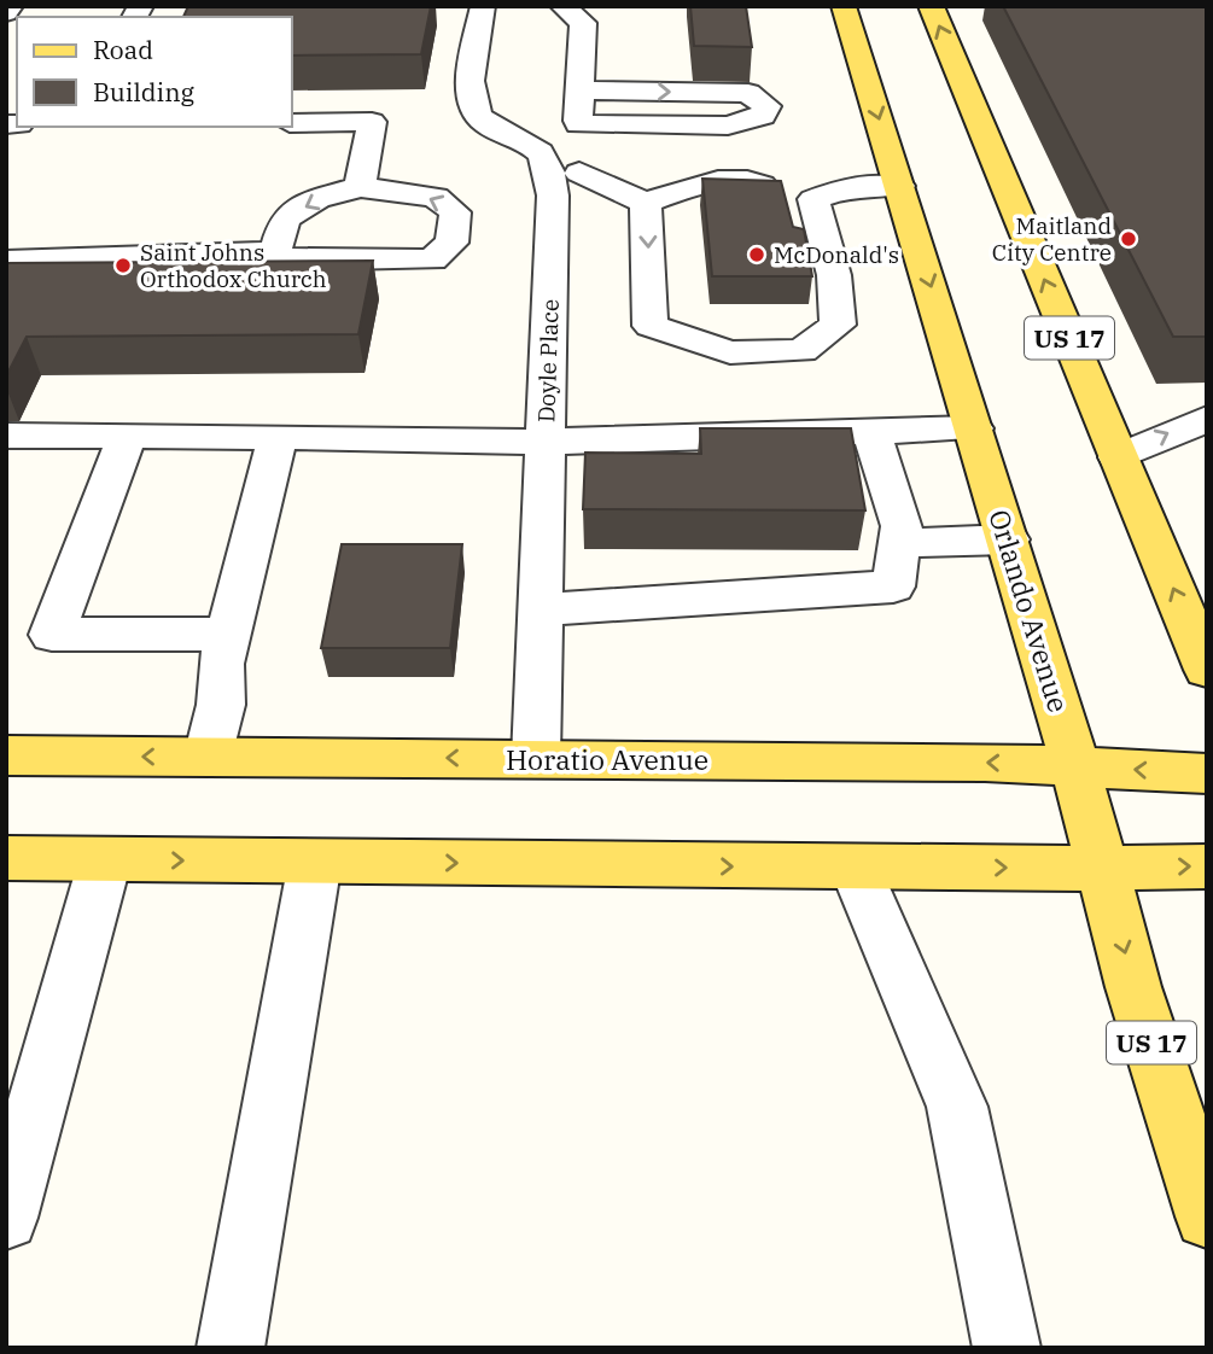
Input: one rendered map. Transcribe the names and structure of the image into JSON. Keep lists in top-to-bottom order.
{
  "streets": {
    "main road": ["US 17", "Orlando Avenue", "Horatio Avenue"],
    "street": ["Doyle Place"]
  },
  "crossings": [
    ["Doyle Place", "Horatio Avenue"],
    ["Orlando Avenue", "Horatio Avenue"]
  ],
  "places": ["Maitland City Centre", "McDonald's", "Saint Johns Orthodox Church"],
  "legend": ["Road", "Building"]
}
